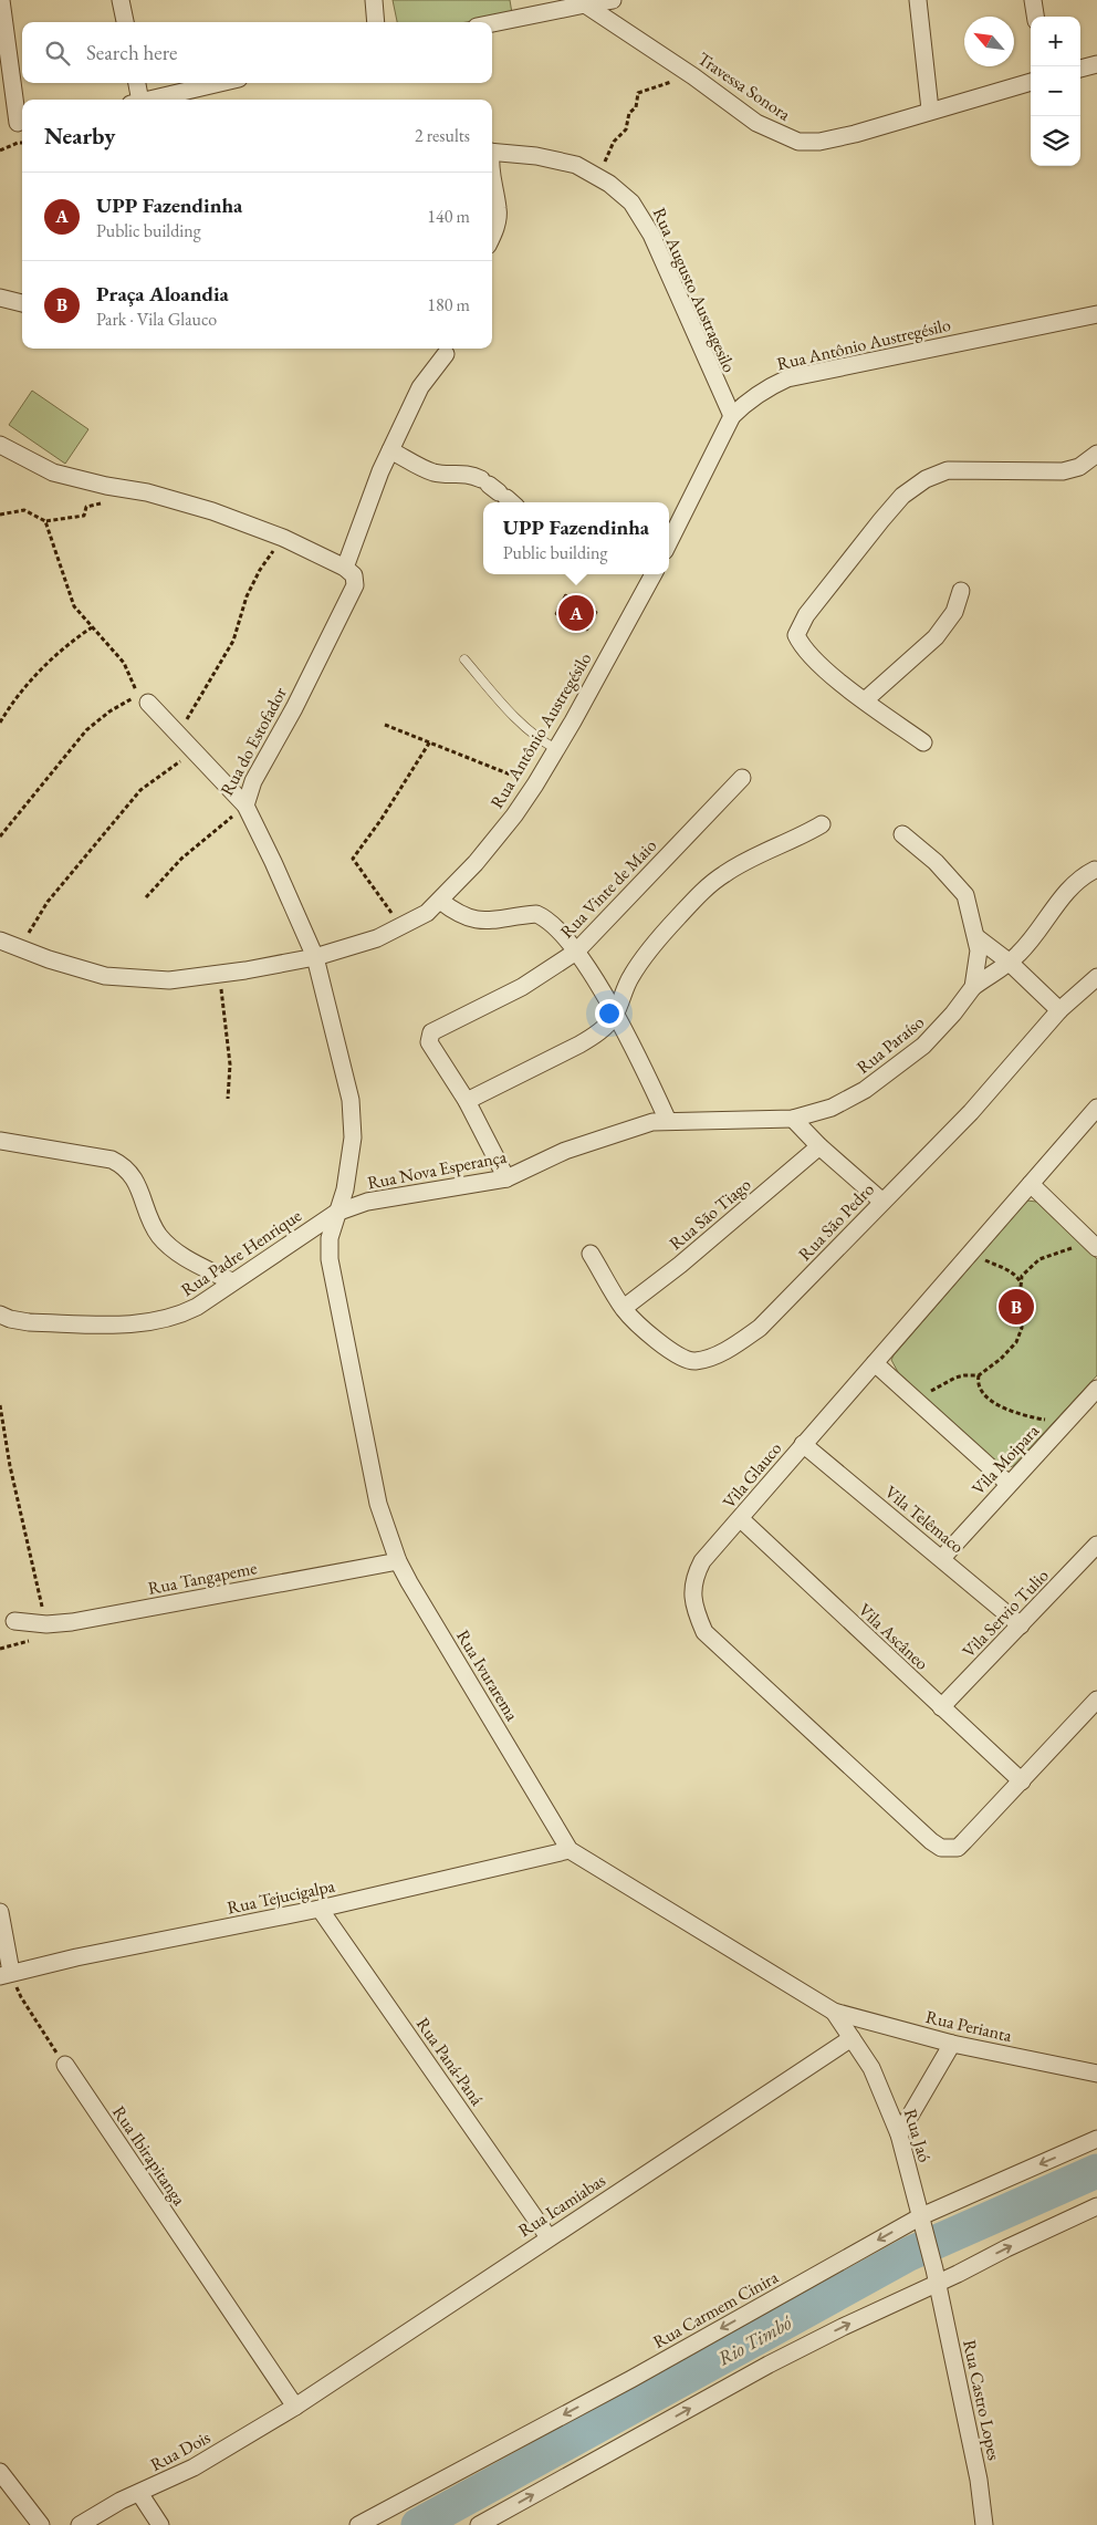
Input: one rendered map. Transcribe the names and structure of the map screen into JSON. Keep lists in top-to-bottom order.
{
  "streets": {
    "street": [
      "Travessa Sonora",
      "Rua Augusto Austragesilo",
      "Rua Antônio Austregésilo",
      "Rua do Estofador",
      "Rua Vinte de Maio",
      "Rua Paraíso",
      "Rua Nova Esperança",
      "Rua São Tiago",
      "Rua São Pedro",
      "Rua Padre Henrique",
      "Vila Moipara",
      "Vila Glauco",
      "Vila Telêmaco",
      "Rua Tangapeme",
      "Vila Servio Tulio",
      "Vila Ascâneo",
      "Rua Ivurarema",
      "Rua Tejucigalpa",
      "Rua Perianta",
      "Rua Paná-Paná",
      "Rua Jaó",
      "Rua Ibirapitanga",
      "Rua Icamiabas",
      "Rua Carmem Cinira",
      "Rua Castro Lopes",
      "Rua Dois"
    ]
  },
  "crossings": [
    ["Rua Augusto Austragesilo", "Rua Antônio Austregésilo"],
    ["Rua Antônio Austregésilo", "Rua Ivurarema"],
    ["Rua do Estofador", "Rua Ivurarema"],
    ["Rua Paraíso", "Rua Nova Esperança"],
    ["Rua Nova Esperança", "Rua Padre Henrique"],
    ["Rua Nova Esperança", "Rua Ivurarema"],
    ["Rua São Tiago", "Rua São Pedro"],
    ["Rua Padre Henrique", "Rua Ivurarema"],
    ["Vila Moipara", "Vila Telêmaco"],
    ["Vila Glauco", "Vila Telêmaco"],
    ["Vila Glauco", "Vila Ascâneo"],
    ["Vila Telêmaco", "Vila Servio Tulio"],
    ["Rua Tangapeme", "Rua Ivurarema"],
    ["Vila Servio Tulio", "Vila Ascâneo"],
    ["Rua Ivurarema", "Rua Tejucigalpa"],
    ["Rua Ivurarema", "Rua Perianta"],
    ["Rua Ivurarema", "Rua Jaó"],
    ["Rua Tejucigalpa", "Rua Paná-Paná"],
    ["Rua Perianta", "Rua Jaó"],
    ["Rua Paná-Paná", "Rua Icamiabas"],
    ["Rua Jaó", "Rua Icamiabas"],
    ["Rua Jaó", "Rua Carmem Cinira"],
    ["Rua Jaó", "Rua Castro Lopes"],
    ["Rua Ibirapitanga", "Rua Icamiabas"],
    ["Rua Ibirapitanga", "Rua Dois"],
    ["Rua Icamiabas", "Rua Dois"]
  ],
  "water": ["Rio Timbó"],
  "north": "top left",
  "page": {
    "map_buttons": ["+", "−"],
    "search": "Search here",
    "heading": ["Nearby", "2 results"],
    "list": [
      {
        "mark": "A",
        "name": "UPP Fazendinha",
        "note": "Public building",
        "value": "140 m"
      },
      {
        "mark": "B",
        "name": "Praça Aloandia",
        "note": "Park · Vila Glauco",
        "value": "180 m"
      }
    ],
    "popup": ["UPP Fazendinha", "Public building"],
    "pins": ["A", "B"]
  }
}
